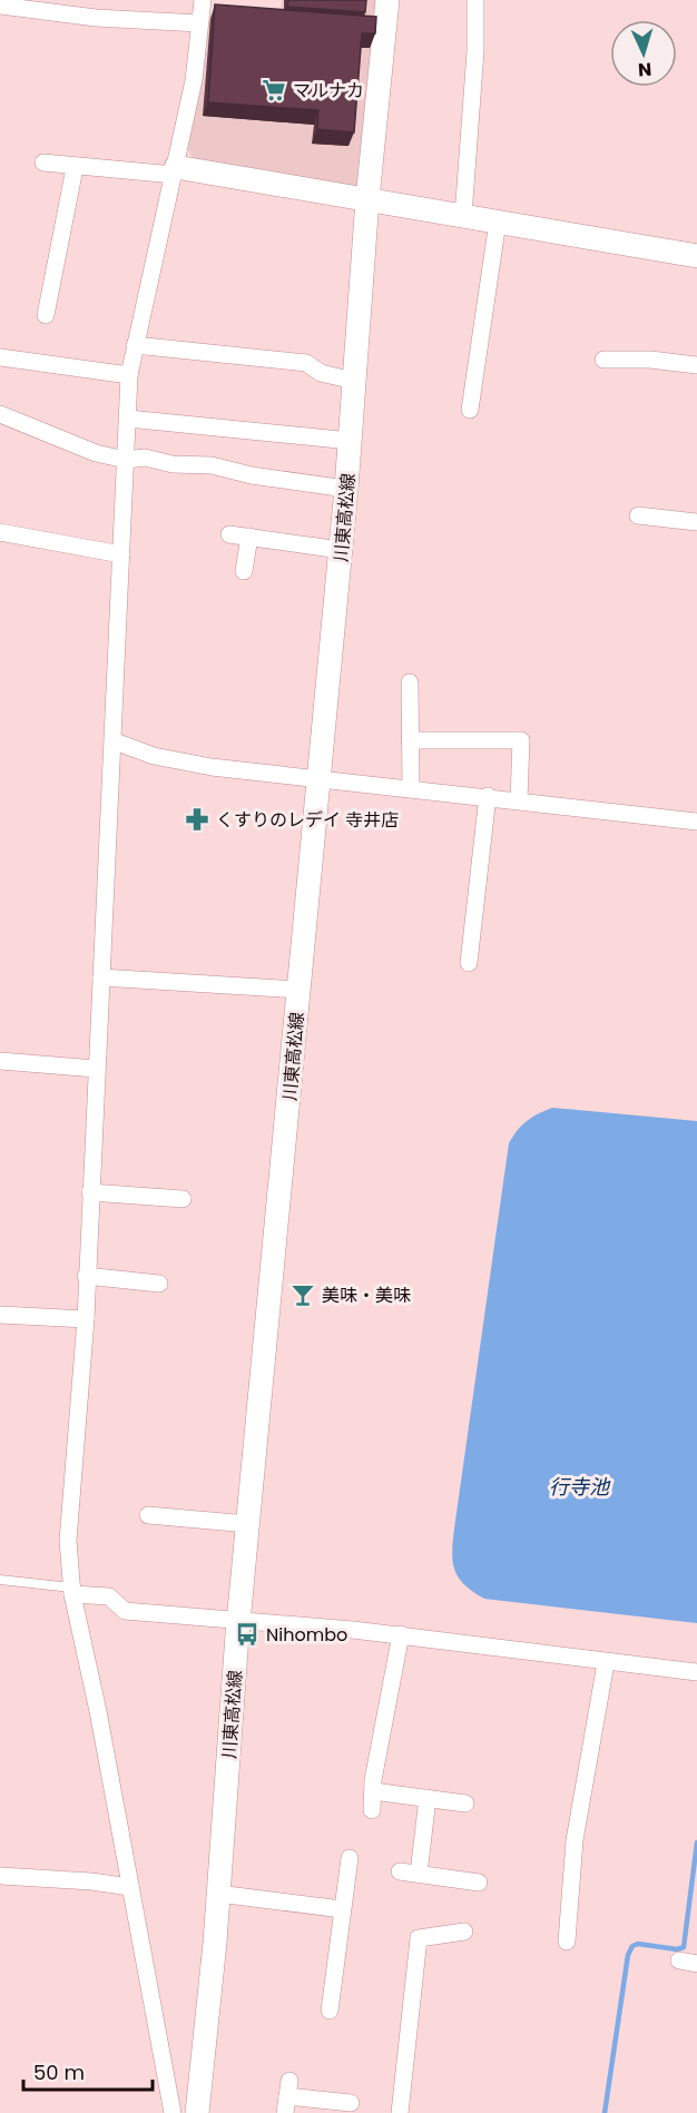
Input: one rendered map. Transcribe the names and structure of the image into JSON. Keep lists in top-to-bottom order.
{
  "streets": {
    "main road": ["川東高松線"]
  },
  "water": ["行寺池"],
  "places": {
    "supermarket": ["マルナカ"],
    "pharmacy": ["くすりのレデイ 寺井店"],
    "bar": ["美味・美味"],
    "bus stop": ["Nihombo"]
  },
  "scale_bar": "50 m",
  "north": "bottom"
}
